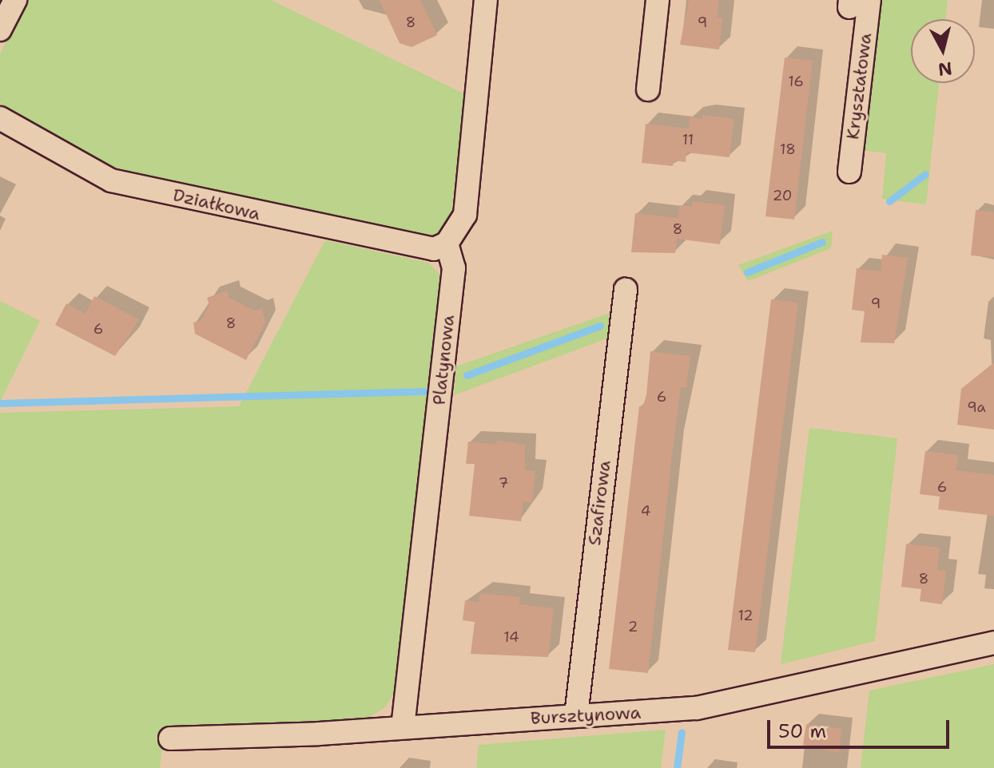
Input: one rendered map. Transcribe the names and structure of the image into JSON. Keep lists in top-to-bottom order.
{
  "streets": {
    "street": [
      "Kryształowa",
      "Działkowa",
      "Platynowa",
      "Szafirowa",
      "Bursztynowa"
    ]
  },
  "crossings": [
    ["Działkowa", "Platynowa"],
    ["Platynowa", "Bursztynowa"],
    ["Szafirowa", "Bursztynowa"]
  ],
  "house_numbers": [
    "8",
    "9",
    "16",
    "11",
    "18",
    "20",
    "8",
    "9",
    "8",
    "6",
    "6",
    "9a",
    "7",
    "6",
    "4",
    "8",
    "12",
    "2",
    "14"
  ],
  "scale_bar": "50 m",
  "north": "bottom"
}
